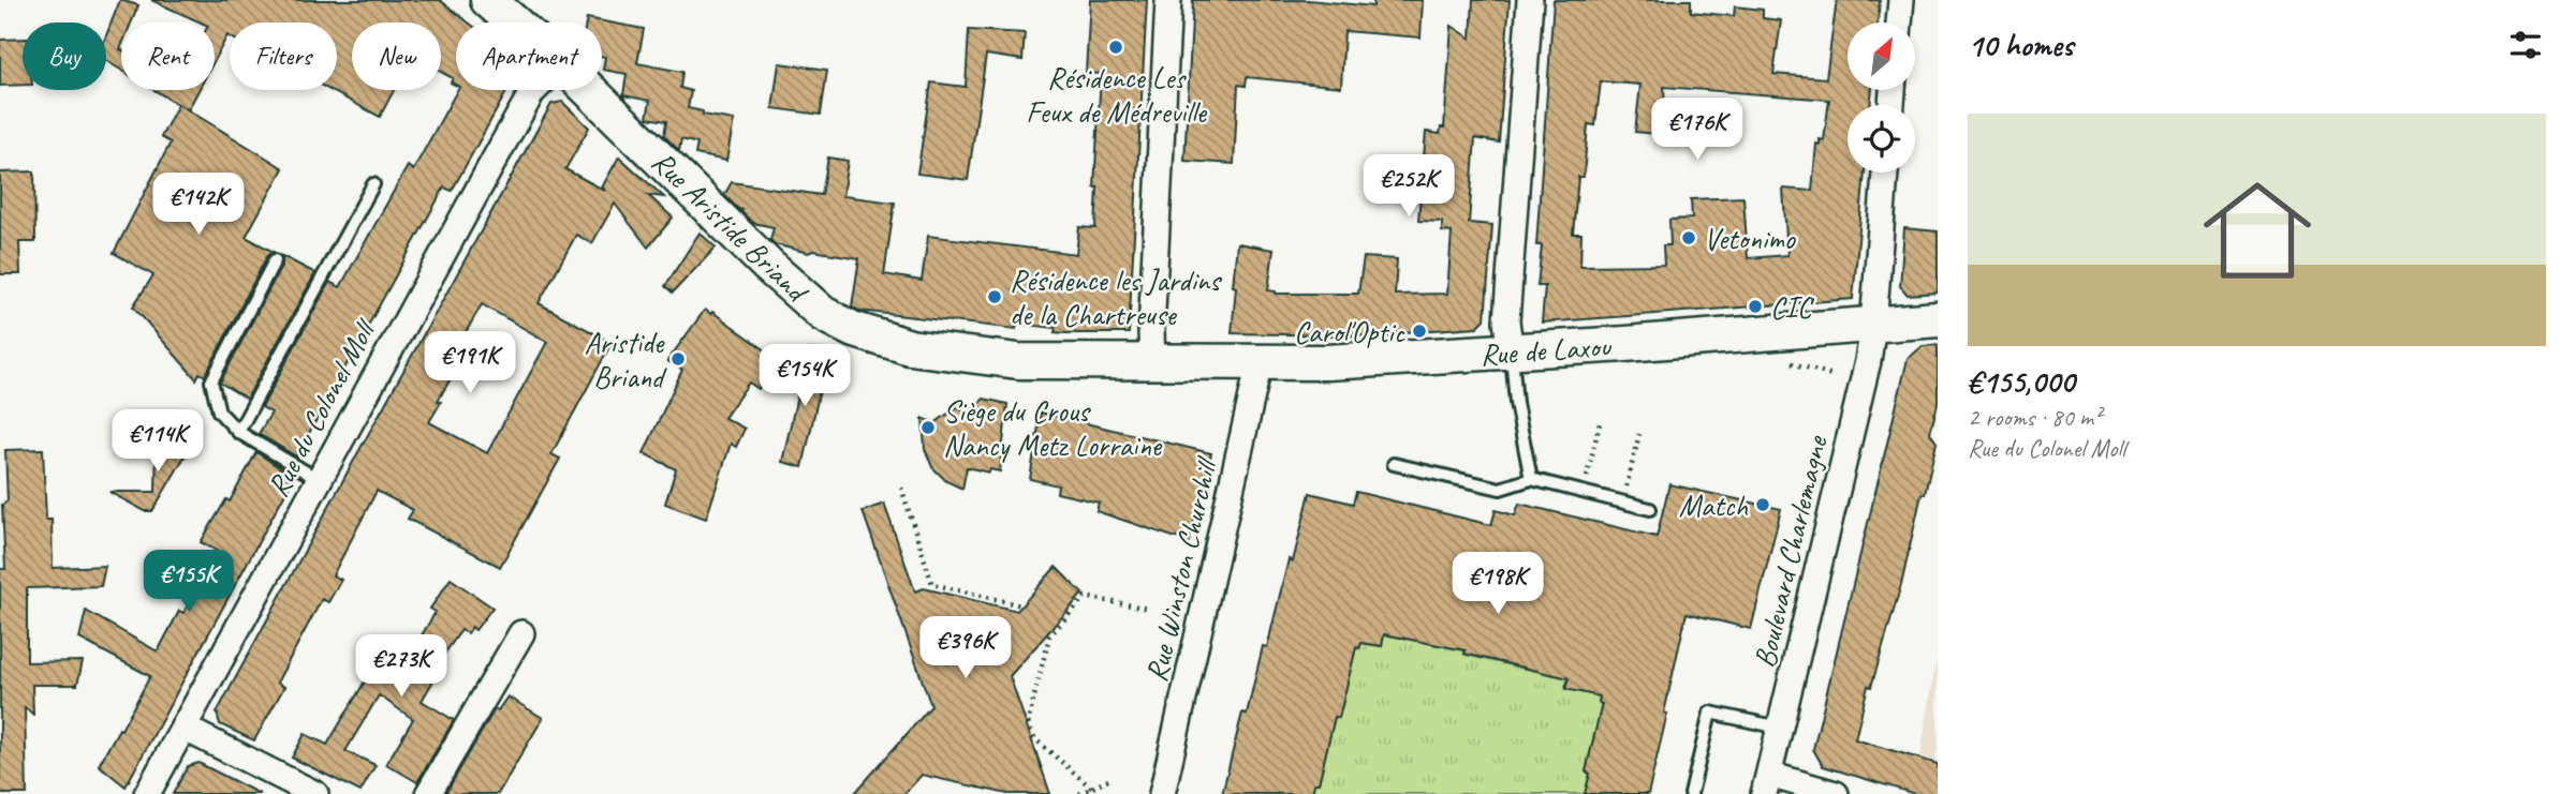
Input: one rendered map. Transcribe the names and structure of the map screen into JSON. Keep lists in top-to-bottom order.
{
  "streets": {
    "main road": ["Rue Aristide Briand", "Rue de Laxou"],
    "street": ["Rue du Colonel Moll", "Boulevard Charlemagne", "Rue Winston Churchill"]
  },
  "crossings": [
    ["Rue Aristide Briand", "Rue de Laxou"],
    ["Rue de Laxou", "Boulevard Charlemagne"],
    ["Rue de Laxou", "Rue Winston Churchill"]
  ],
  "places": [
    "Résidence Les Feux de Médreville",
    "Vetonimo",
    "Résidence les Jardins de la Chartreuse",
    "CIC",
    "Carol'Optic",
    "Aristide Briand",
    "Siège du Crous Nancy Metz Lorraine",
    "Match"
  ],
  "north": "top right",
  "page": {
    "heading": "10 homes",
    "chip": [
      "Buy",
      "Rent",
      "Filters",
      "New",
      "Apartment"
    ],
    "list": [
      {
        "name": "€155,000",
        "note": "2 rooms · 80 m² · Rue du Colonel Moll"
      }
    ],
    "price": [
      "€176K",
      "€252K",
      "€142K",
      "€191K",
      "€154K",
      "€114K",
      "€155K",
      "€198K",
      "€396K",
      "€273K"
    ]
  }
}
